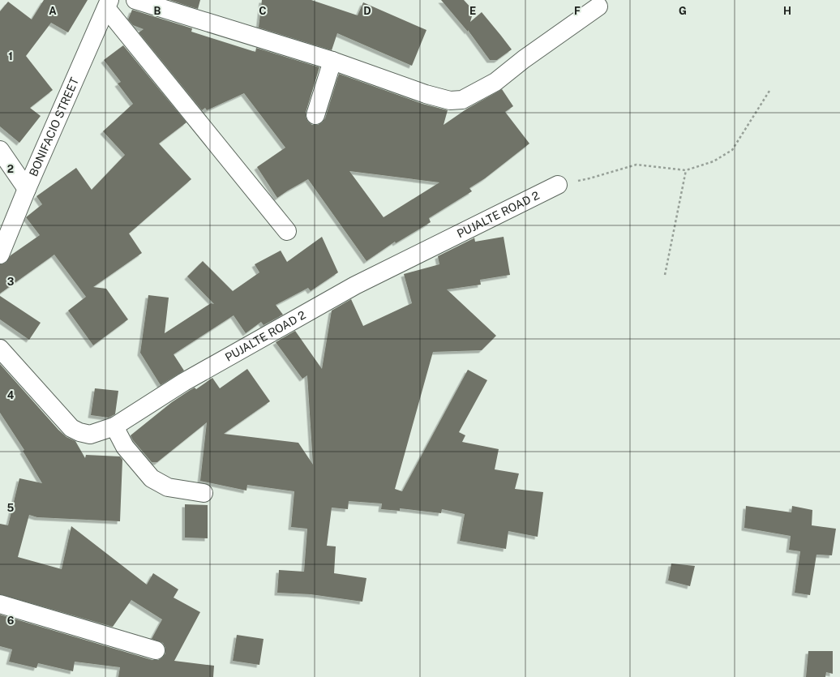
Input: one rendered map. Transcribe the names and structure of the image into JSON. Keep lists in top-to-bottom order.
{
  "streets": {
    "street": ["BONIFACIO STREET", "PUJALTE ROAD 2"]
  },
  "grid": {
    "columns": [
      "A",
      "B",
      "C",
      "D",
      "E",
      "F",
      "G",
      "H"
    ],
    "rows": [
      "1",
      "2",
      "3",
      "4",
      "5",
      "6"
    ]
  }
}
